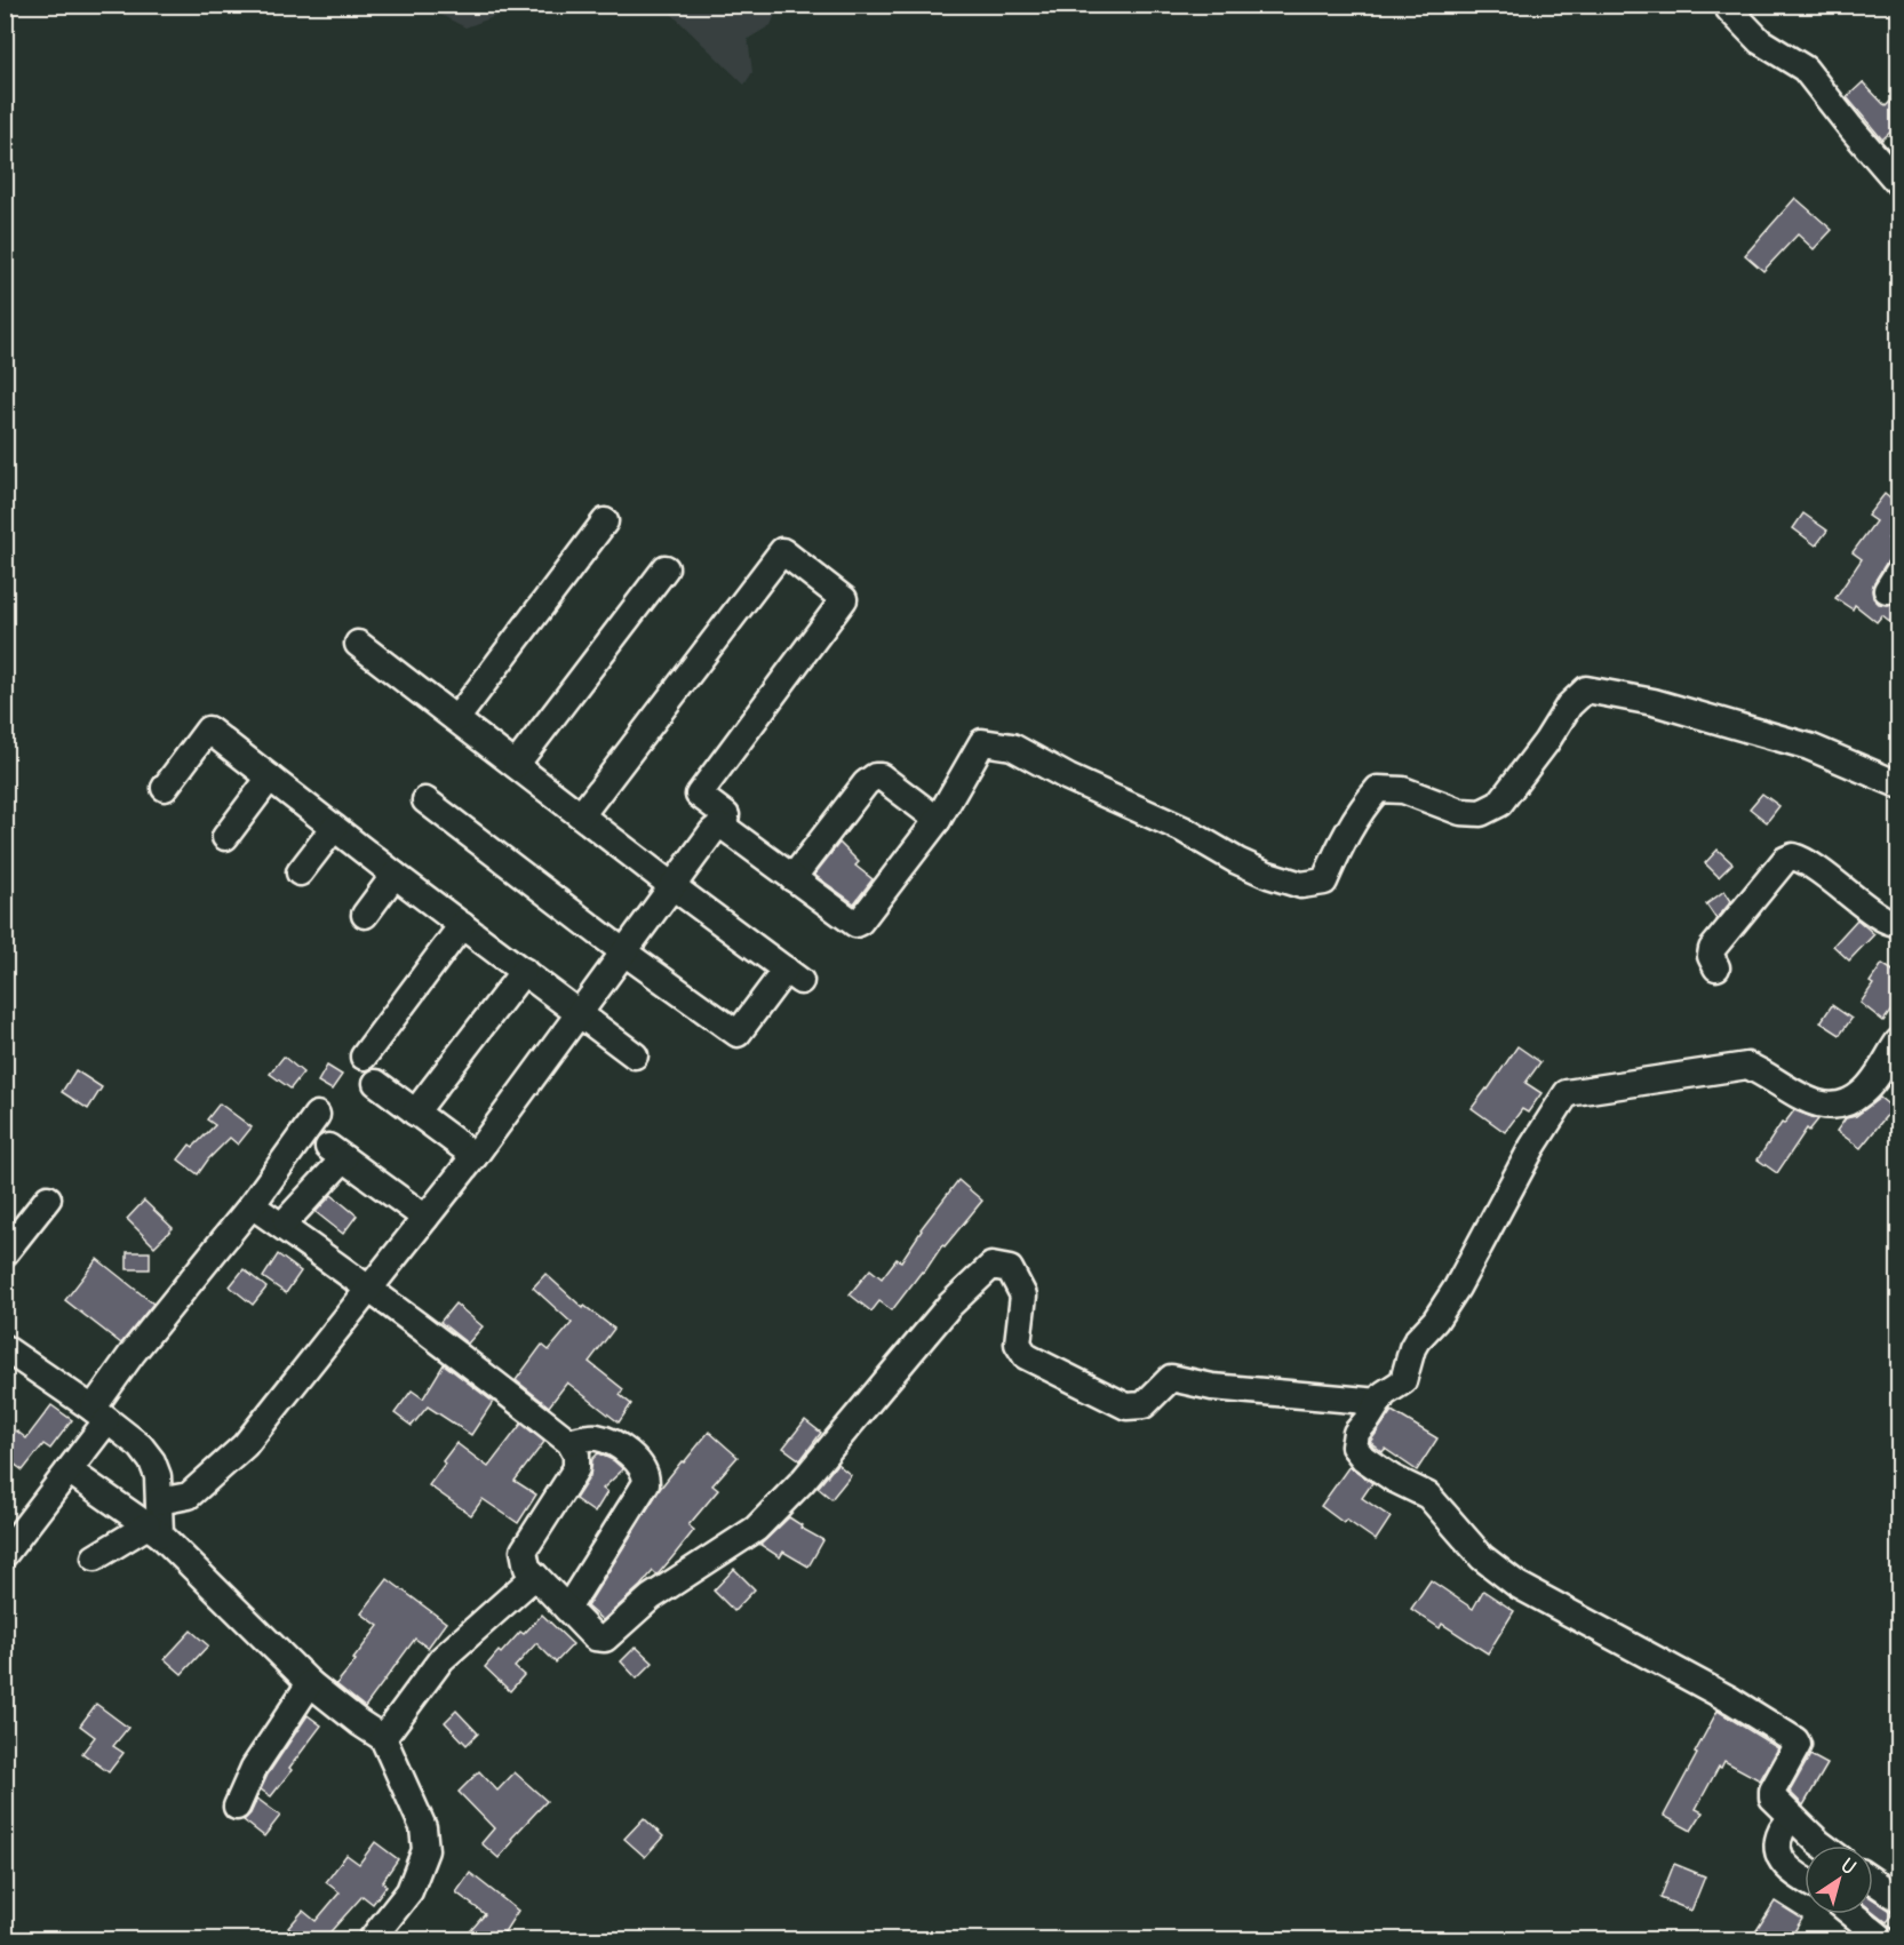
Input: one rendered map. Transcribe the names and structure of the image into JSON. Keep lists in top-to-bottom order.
{
  "north": "top right"
}
